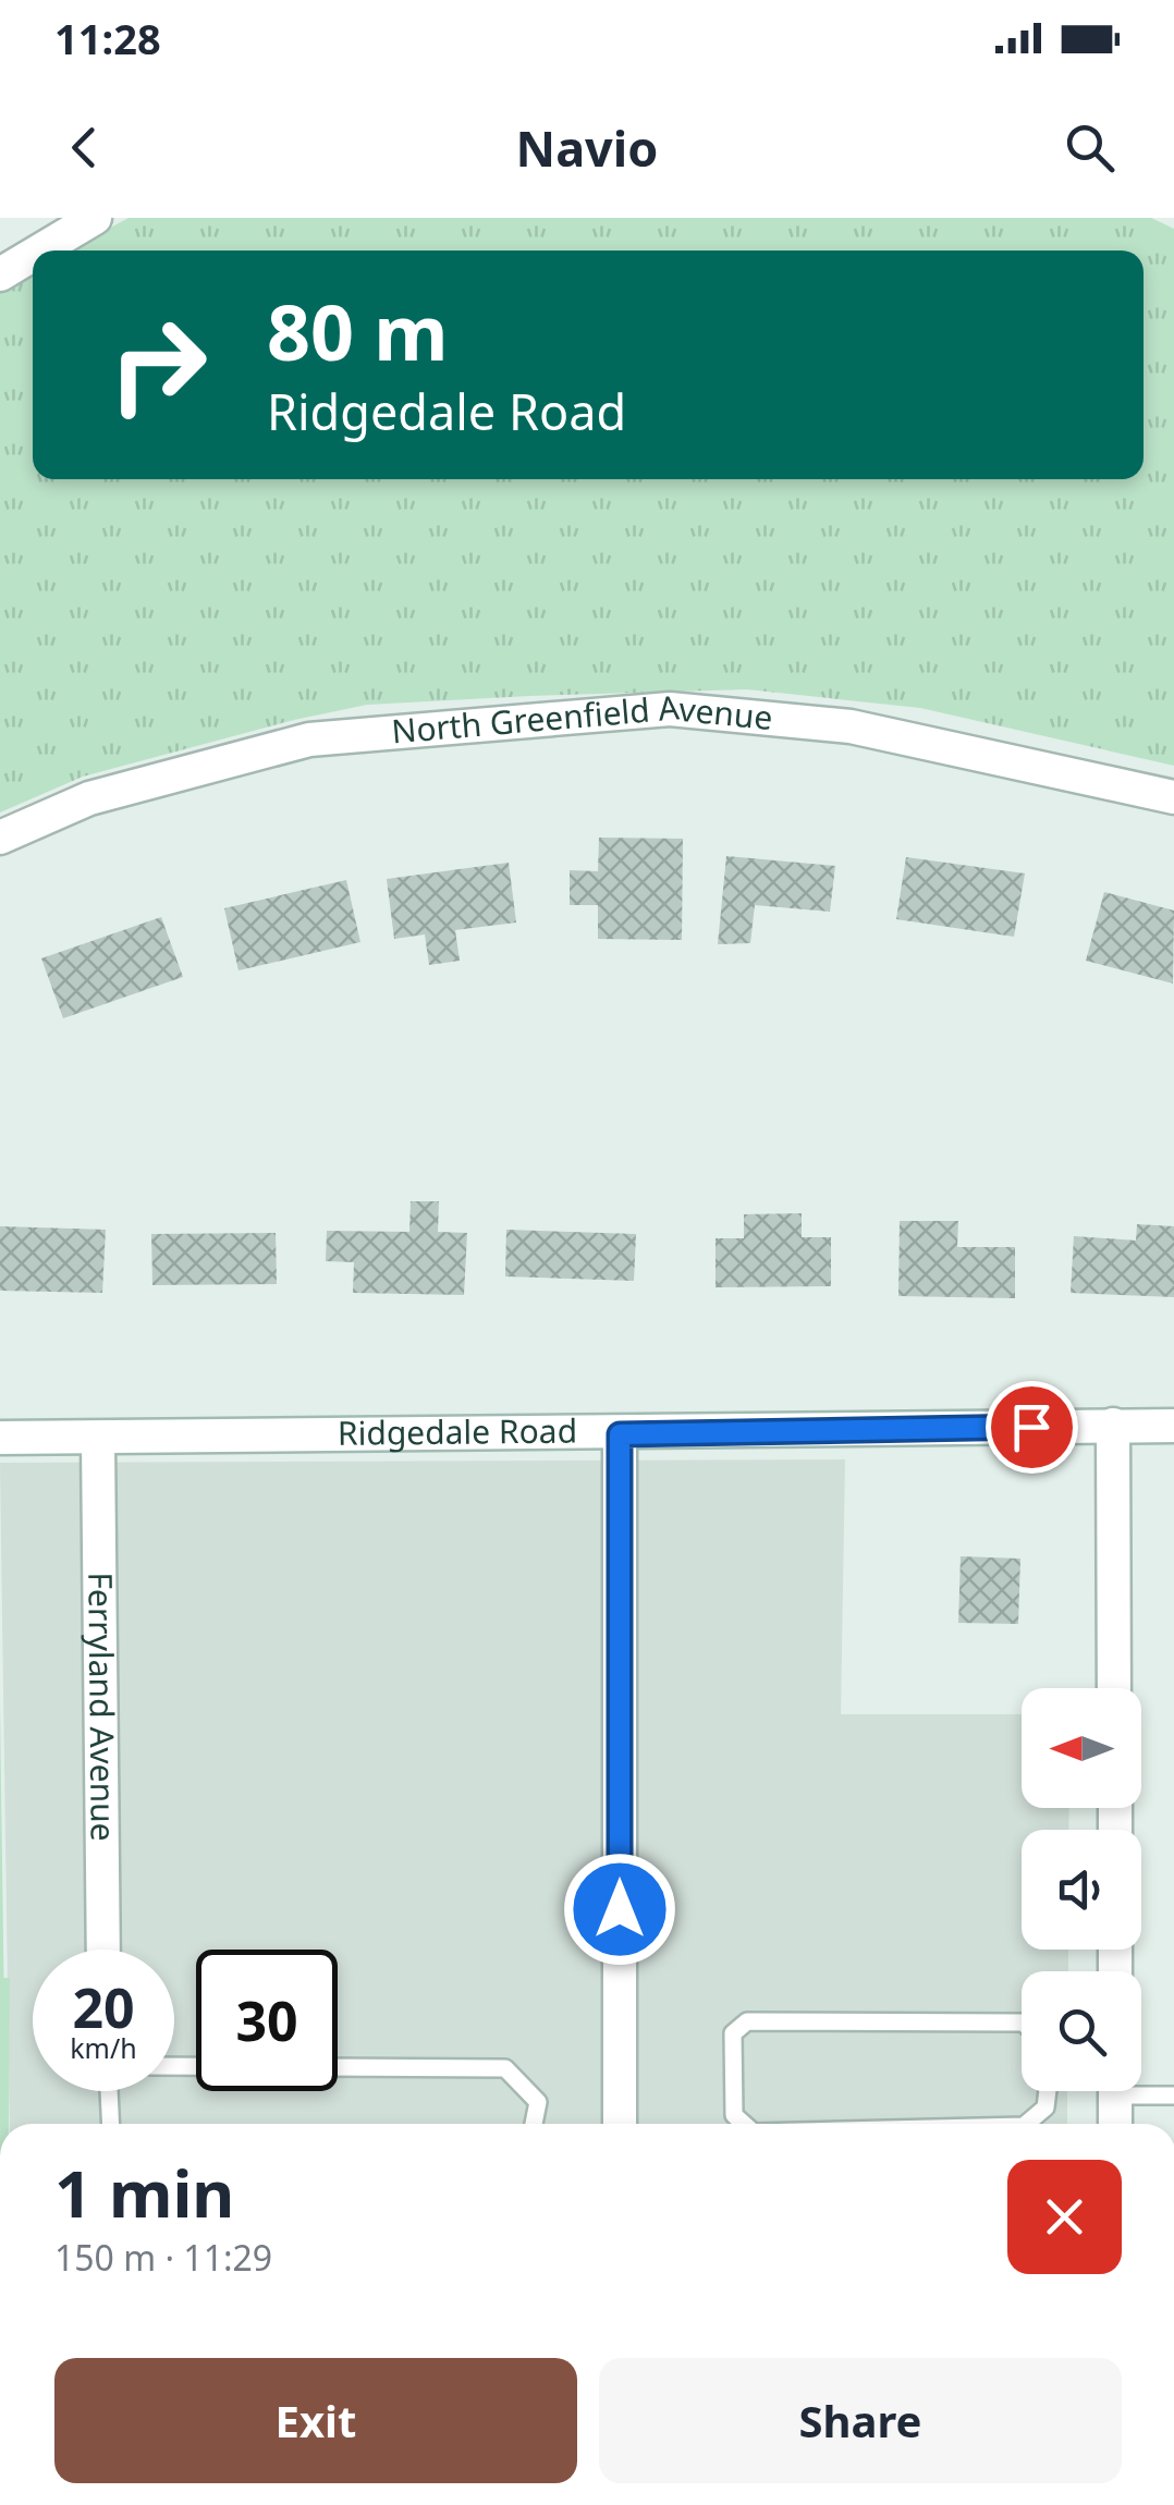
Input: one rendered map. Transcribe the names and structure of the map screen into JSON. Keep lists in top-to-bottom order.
{
  "streets": {
    "street": ["North Greenfield Avenue", "Ridgedale Road", "Ferryland Avenue"]
  },
  "crossings": [
    ["Ridgedale Road", "Ferryland Avenue"]
  ],
  "north": "left",
  "page": {
    "status": "11:28",
    "header": "Navio",
    "turn": ["80 m", "Ridgedale Road"],
    "speed": "20 km/h",
    "limit": "30",
    "heading": ["1 min", "150 m · 11:29"],
    "buttons": ["Exit", "Share"]
  }
}
